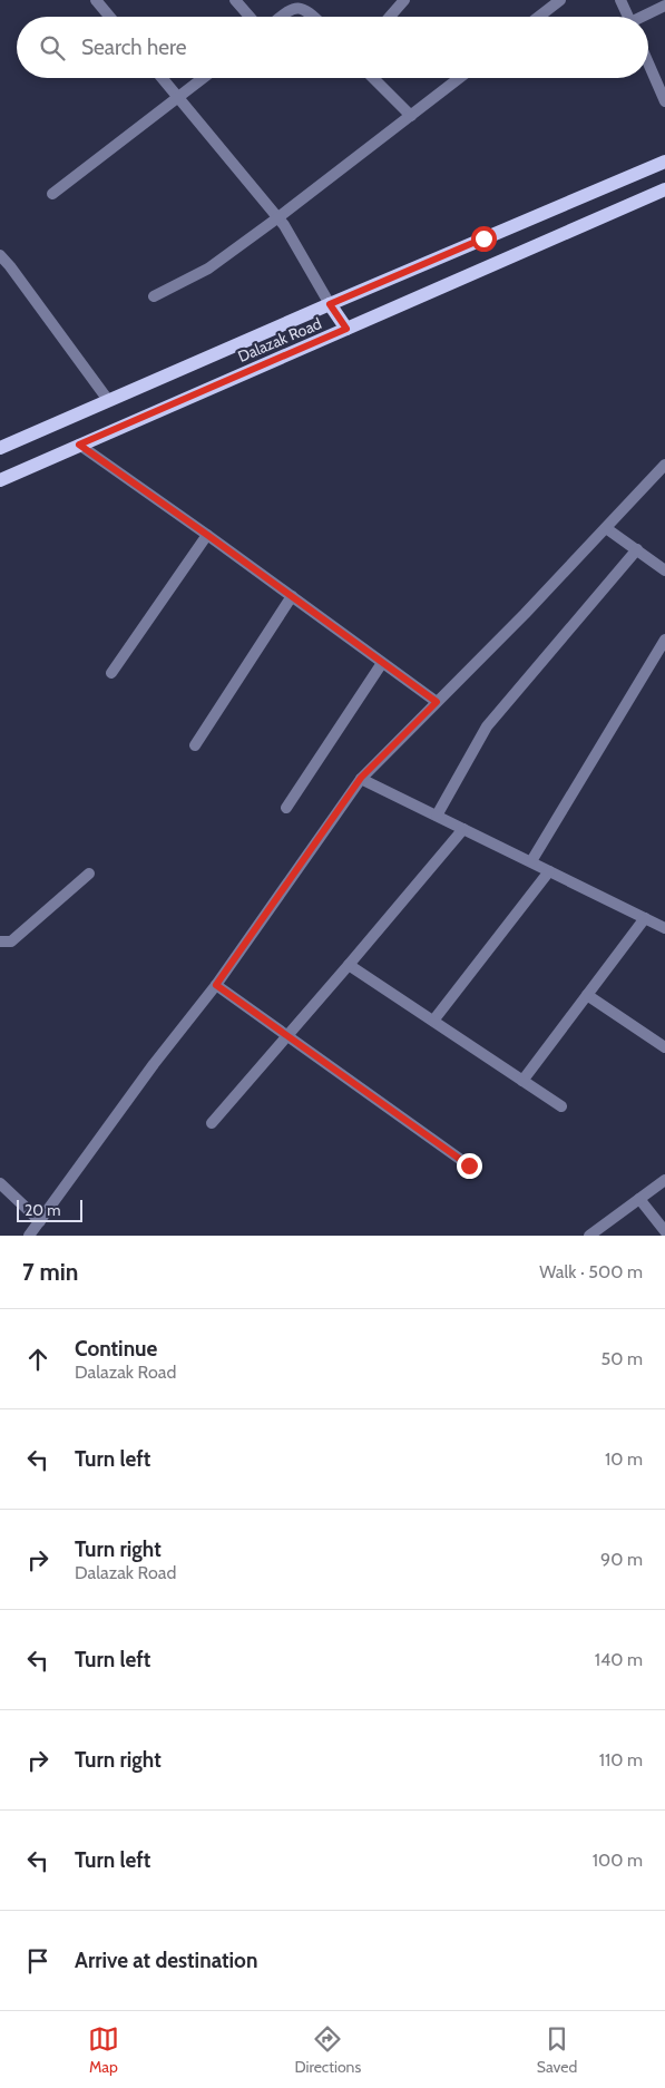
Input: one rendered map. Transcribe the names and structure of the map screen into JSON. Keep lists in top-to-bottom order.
{
  "streets": {
    "main road": ["Dalazak Road"]
  },
  "scale_bar": "20 m",
  "page": {
    "search": "Search here",
    "scale": "20 m",
    "heading": ["7 min", "Walk · 500 m"],
    "list": [
      ["Continue", "Dalazak Road", "50 m"],
      ["Turn left", "10 m"],
      ["Turn right", "Dalazak Road", "90 m"],
      ["Turn left", "140 m"],
      ["Turn right", "110 m"],
      ["Turn left", "100 m"],
      "Arrive at destination"
    ],
    "nav": ["Map", "Directions", "Saved"]
  }
}
